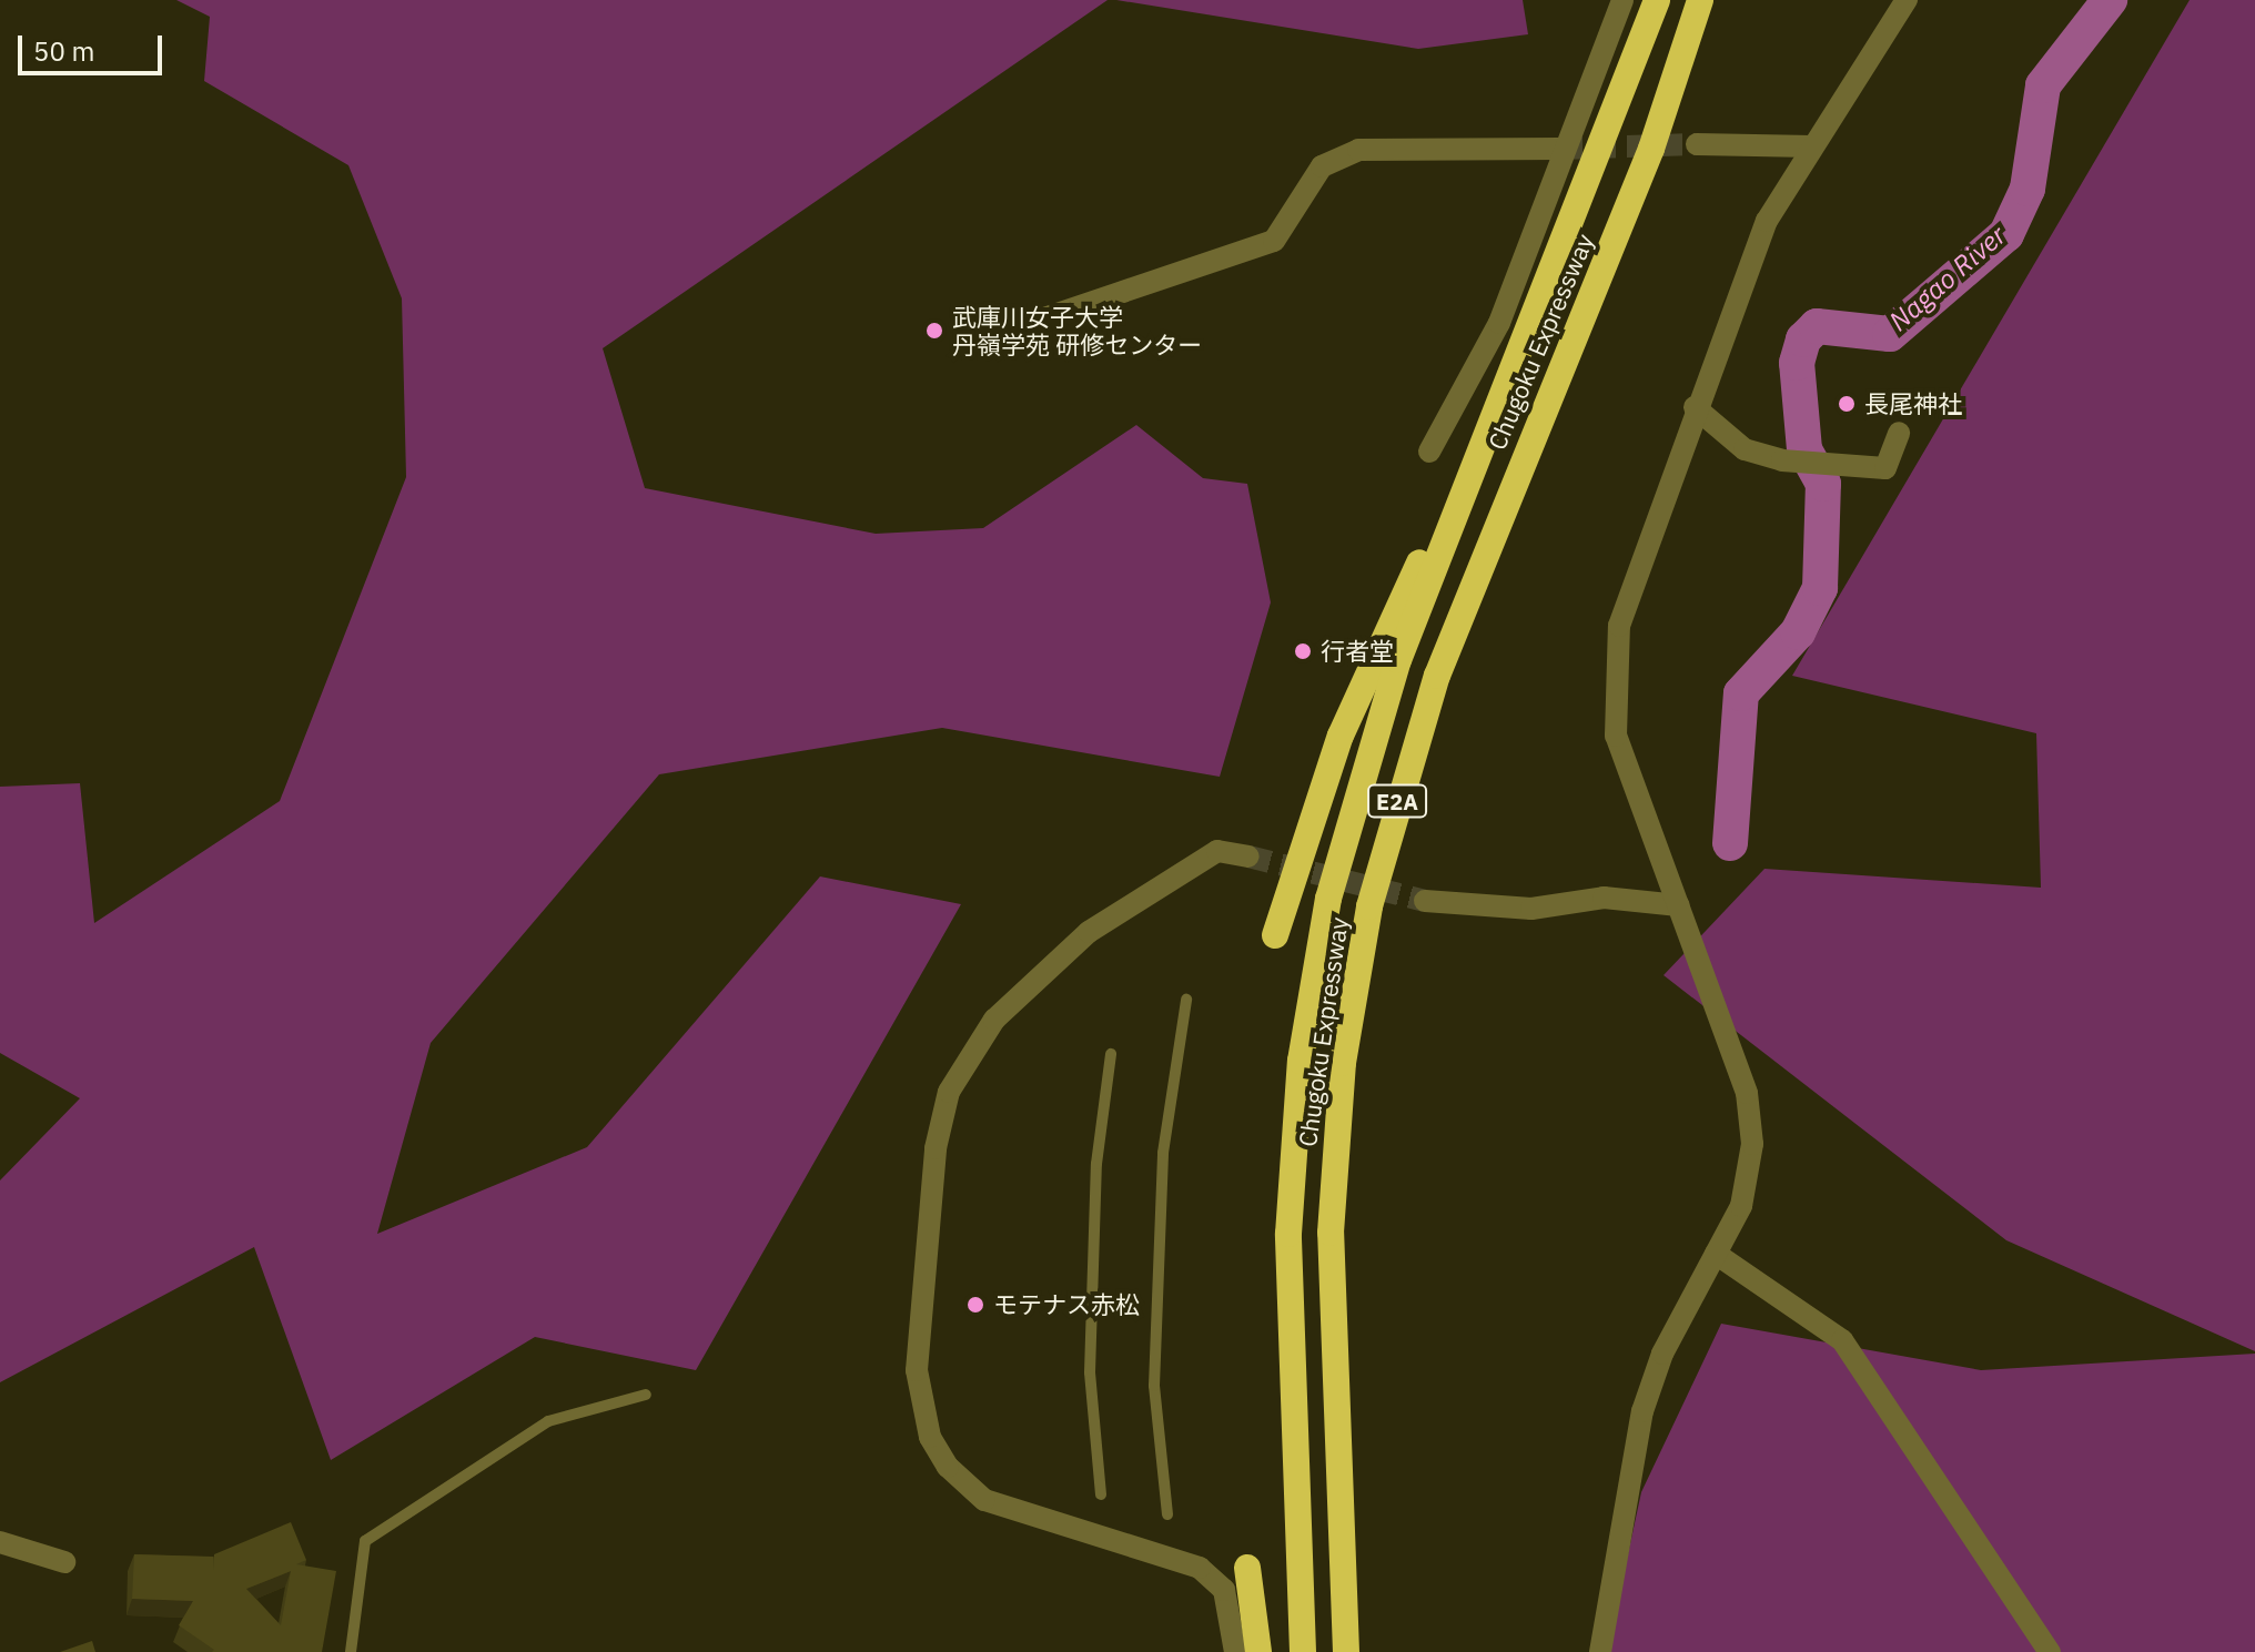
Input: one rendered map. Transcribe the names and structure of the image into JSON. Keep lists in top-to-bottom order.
{
  "streets": {
    "highway": ["Chugoku Expressway", "E2A"]
  },
  "water": ["Nagao River"],
  "places": [
    "武庫川女子大学 丹嶺学苑 研修センター",
    "長尾神社",
    "行者堂",
    "モテナス赤松"
  ],
  "scale_bar": "50 m"
}
